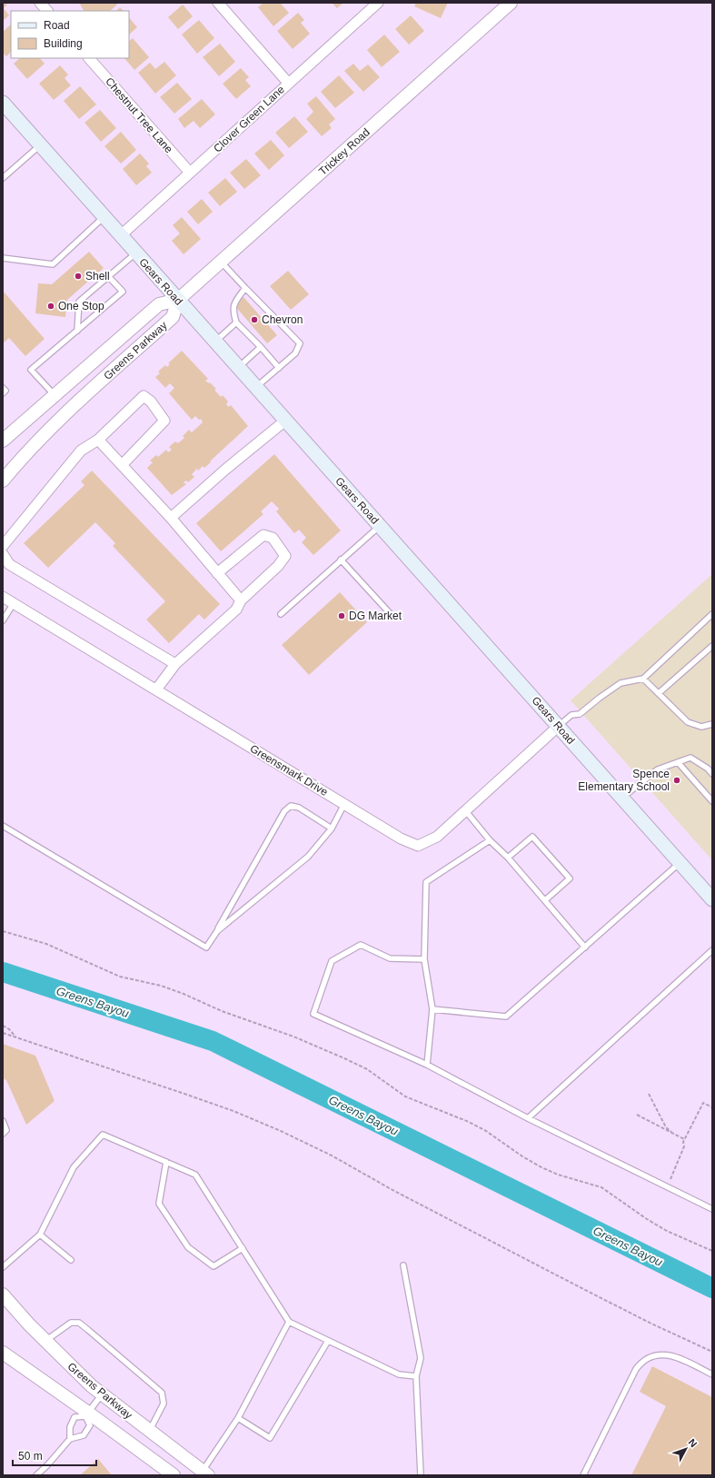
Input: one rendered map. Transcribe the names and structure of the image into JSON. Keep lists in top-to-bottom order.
{
  "streets": {
    "main road": ["Gears Road"],
    "street": [
      "Chestnut Tree Lane",
      "Clover Green Lane",
      "Trickey Road",
      "Greens Parkway",
      "Greensmark Drive"
    ]
  },
  "crossings": [
    ["Chestnut Tree Lane", "Clover Green Lane"],
    ["Clover Green Lane", "Gears Road"],
    ["Trickey Road", "Gears Road"],
    ["Trickey Road", "Greens Parkway"],
    ["Gears Road", "Greens Parkway"],
    ["Gears Road", "Greensmark Drive"]
  ],
  "water": ["Greens Bayou"],
  "places": [
    "Shell",
    "One Stop",
    "Chevron",
    "DG Market",
    "Spence Elementary School"
  ],
  "legend": ["Road", "Building"],
  "scale_bar": "50 m",
  "north": "top right"
}
